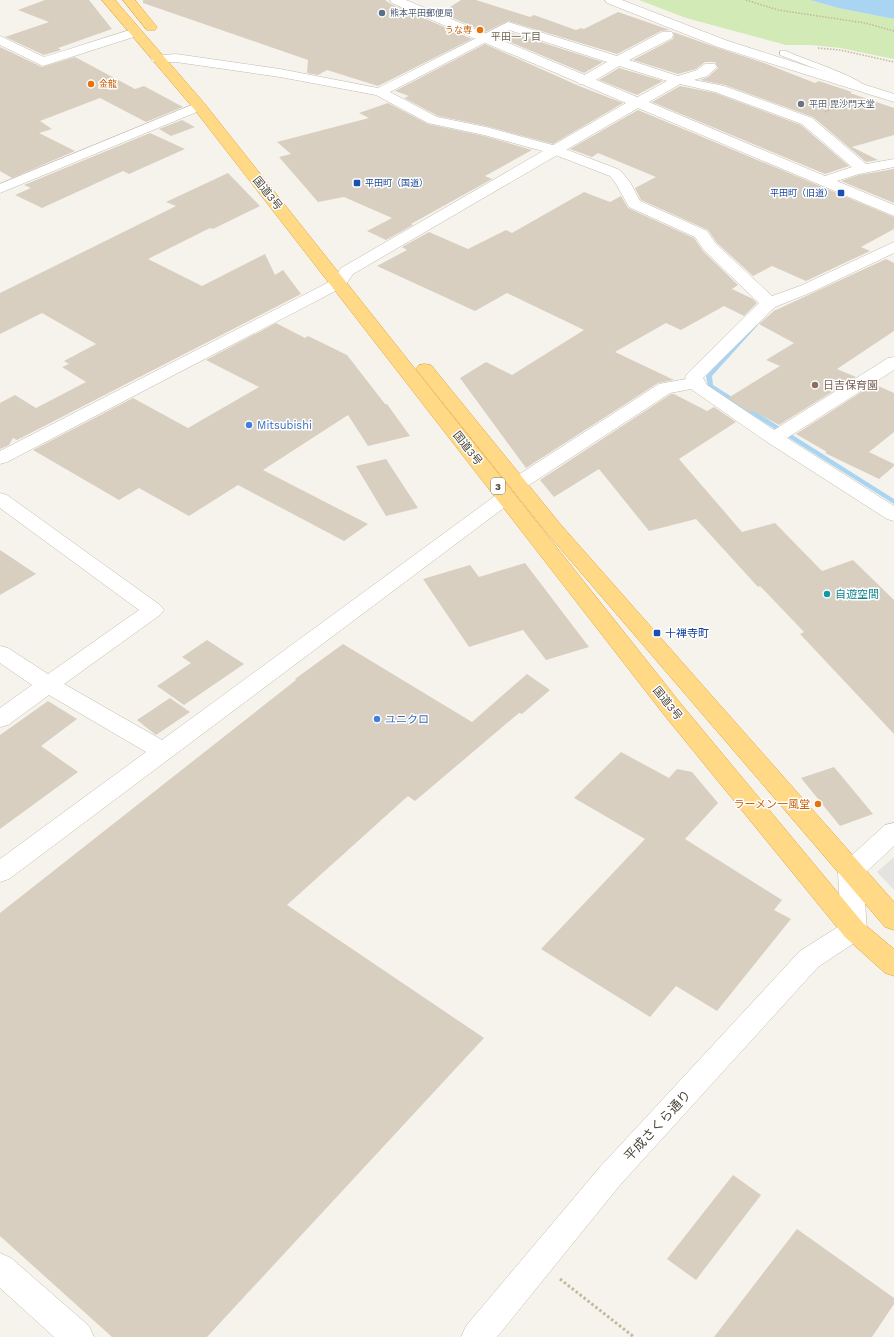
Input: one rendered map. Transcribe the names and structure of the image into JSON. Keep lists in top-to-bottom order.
{
  "streets": {
    "highway": ["国道3号", "3"],
    "street": ["平成さくら通り"]
  },
  "crossings": [
    ["国道3号", "平成さくら通り"]
  ],
  "districts": ["平田一丁目"],
  "places": {
    "other": [
      "熊本平田郵便局",
      "うな専",
      "金龍",
      "平田 毘沙門天堂",
      "日吉保育園",
      "Mitsubishi",
      "自遊空間",
      "ユニクロ",
      "ラーメン一風堂"
    ],
    "transit": ["平田町（国道）", "平田町（旧道）", "十禅寺町"]
  }
}
